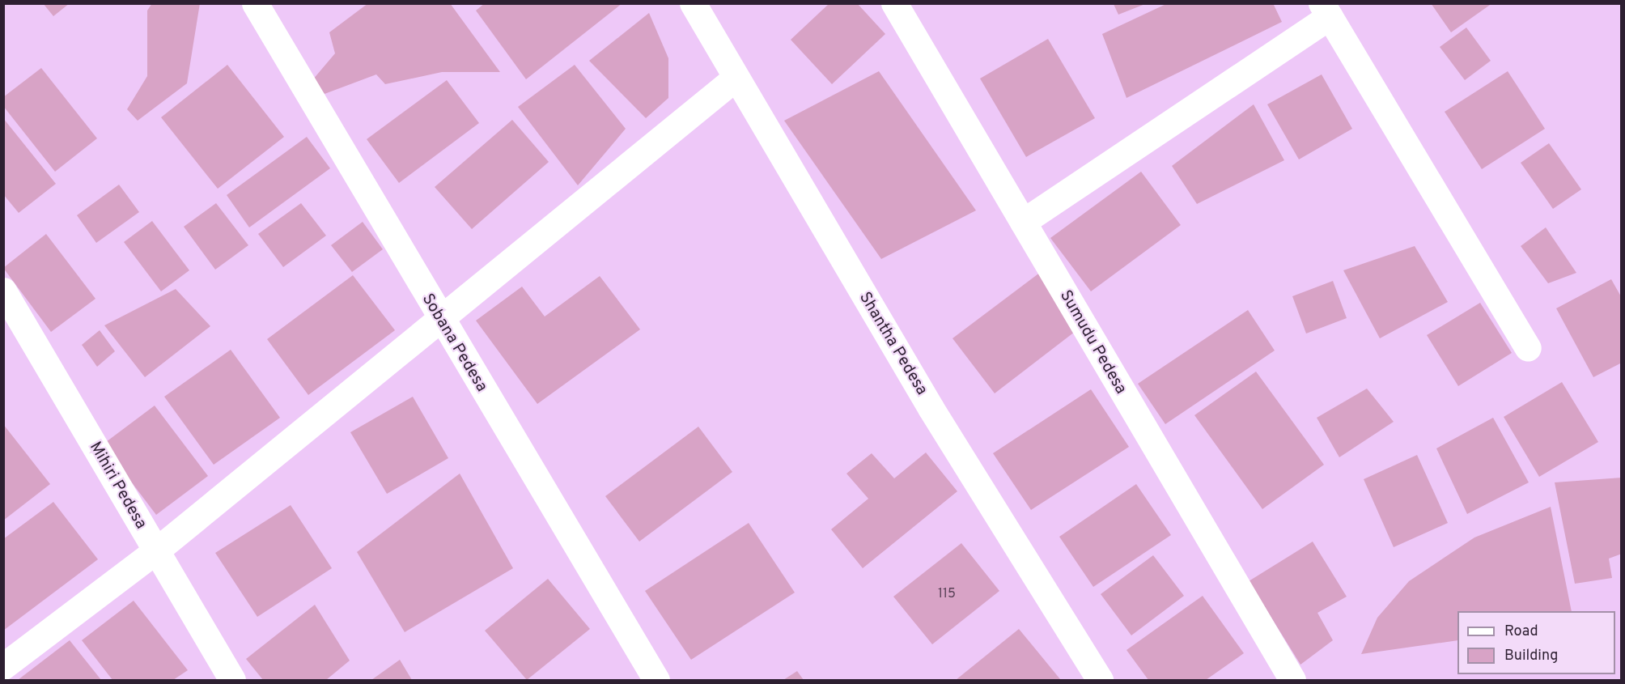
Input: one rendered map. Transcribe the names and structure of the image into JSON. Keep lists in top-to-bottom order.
{
  "streets": {
    "street": [
      "Sumudu Pedesa",
      "Sobana Pedesa",
      "Shantha Pedesa",
      "Mihiri Pedesa"
    ]
  },
  "house_numbers": ["115"],
  "legend": ["Road", "Building"]
}
